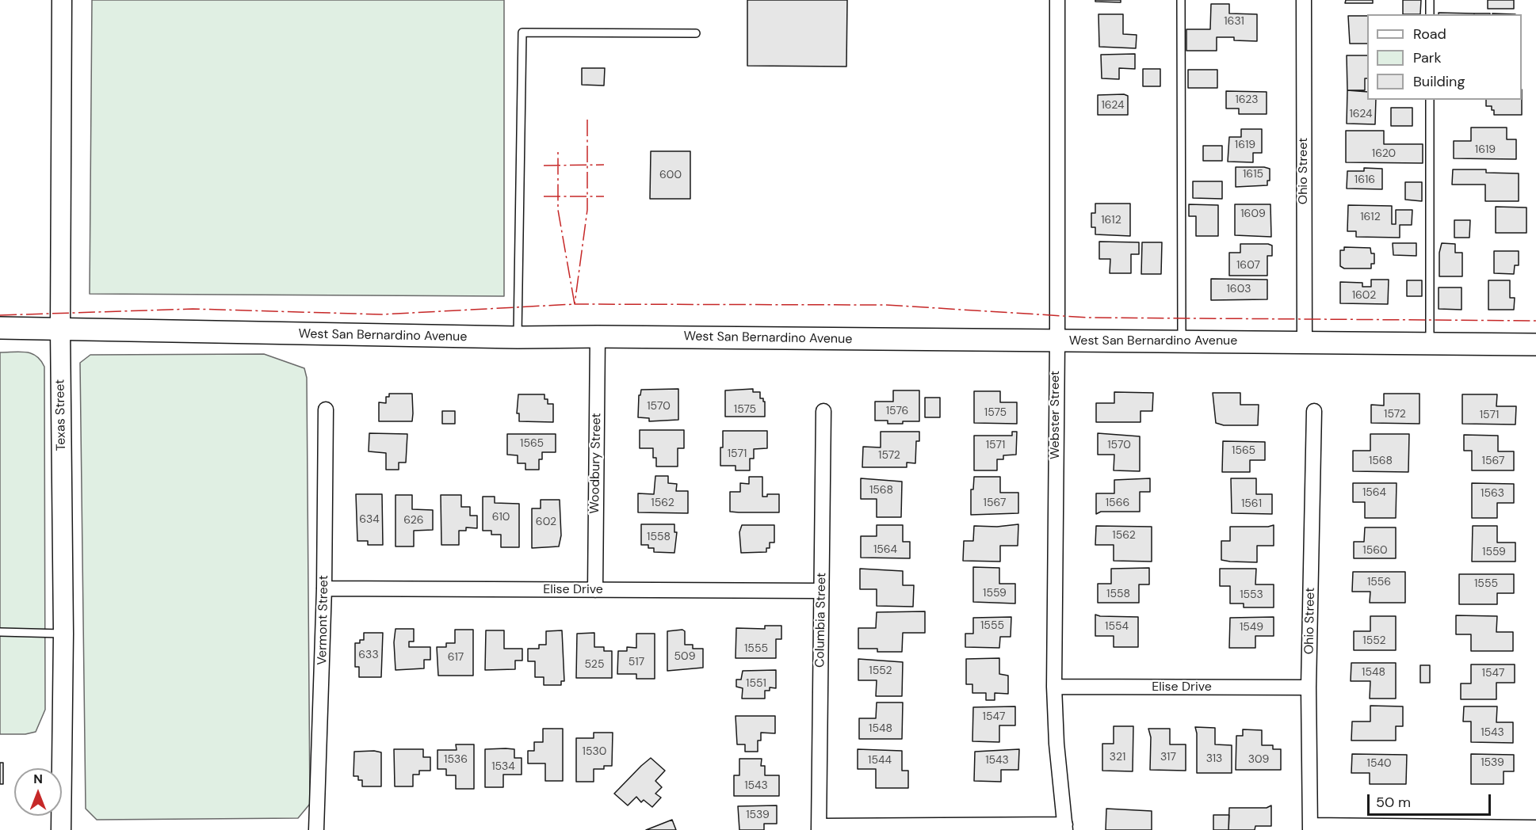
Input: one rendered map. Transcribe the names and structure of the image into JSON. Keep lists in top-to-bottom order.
{
  "streets": {
    "main road": ["West San Bernardino Avenue"],
    "street": [
      "Ohio Street",
      "Texas Street",
      "Webster Street",
      "Woodbury Street",
      "Elise Drive",
      "Vermont Street",
      "Columbia Street"
    ]
  },
  "crossings": [
    ["Ohio Street", "West San Bernardino Avenue"],
    ["Ohio Street", "Elise Drive"],
    ["West San Bernardino Avenue", "Texas Street"],
    ["West San Bernardino Avenue", "Webster Street"],
    ["West San Bernardino Avenue", "Woodbury Street"],
    ["Webster Street", "Elise Drive"],
    ["Woodbury Street", "Elise Drive"],
    ["Elise Drive", "Vermont Street"],
    ["Elise Drive", "Columbia Street"]
  ],
  "house_numbers": [
    "1631",
    "1623",
    "1624",
    "1624",
    "1619",
    "1619",
    "1620",
    "1615",
    "600",
    "1616",
    "1609",
    "1612",
    "1612",
    "1607",
    "1603",
    "1602",
    "1570",
    "1575",
    "1576",
    "1575",
    "1572",
    "1571",
    "1565",
    "1571",
    "1570",
    "1565",
    "1571",
    "1572",
    "1568",
    "1567",
    "1568",
    "1564",
    "1563",
    "1562",
    "1567",
    "1566",
    "1561",
    "610",
    "634",
    "626",
    "602",
    "1562",
    "1558",
    "1564",
    "1560",
    "1559",
    "1556",
    "1555",
    "1559",
    "1558",
    "1553",
    "1555",
    "1554",
    "1549",
    "1552",
    "1555",
    "633",
    "509",
    "617",
    "517",
    "525",
    "1552",
    "1548",
    "1547",
    "1551",
    "1547",
    "1548",
    "1543",
    "1530",
    "321",
    "317",
    "313",
    "1536",
    "309",
    "1544",
    "1543",
    "1539",
    "1540",
    "1534",
    "1543",
    "1539"
  ],
  "legend": ["Road", "Park", "Building"],
  "scale_bar": "50 m",
  "north": "top"
}
